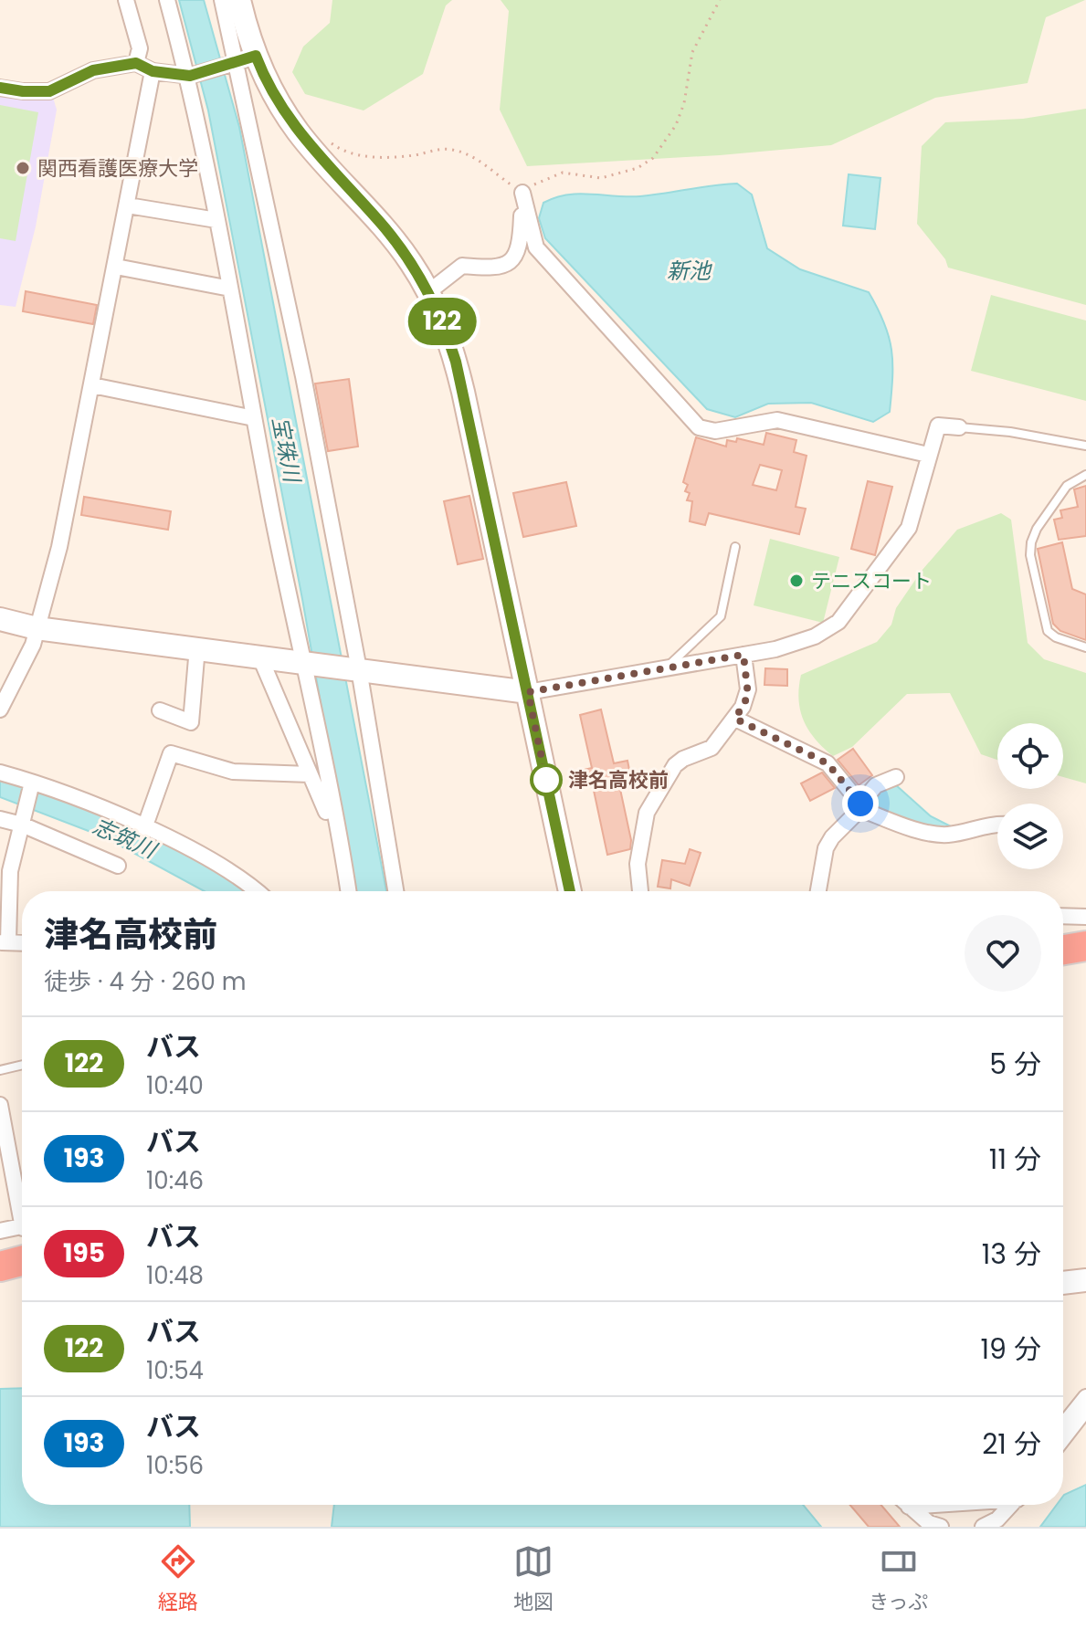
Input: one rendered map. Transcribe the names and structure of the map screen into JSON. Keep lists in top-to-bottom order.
{
  "water": ["新池", "宝珠川", "志筑川"],
  "places": ["関西看護医療大学", "テニスコート", "津名高校前"],
  "lines": ["bus line 122"],
  "page": {
    "on_map": "122",
    "heading": ["津名高校前", "徒歩 · 4 分 · 260 m"],
    "list": [
      {
        "mark": "122",
        "name": "バス",
        "note": "10:40",
        "value": "5 分"
      },
      {
        "mark": "193",
        "name": "バス",
        "note": "10:46",
        "value": "11 分"
      },
      {
        "mark": "195",
        "name": "バス",
        "note": "10:48",
        "value": "13 分"
      },
      {
        "mark": "122",
        "name": "バス",
        "note": "10:54",
        "value": "19 分"
      },
      {
        "mark": "193",
        "name": "バス",
        "note": "10:56",
        "value": "21 分"
      }
    ],
    "tabs": ["経路", "地図", "きっぷ"]
  }
}
